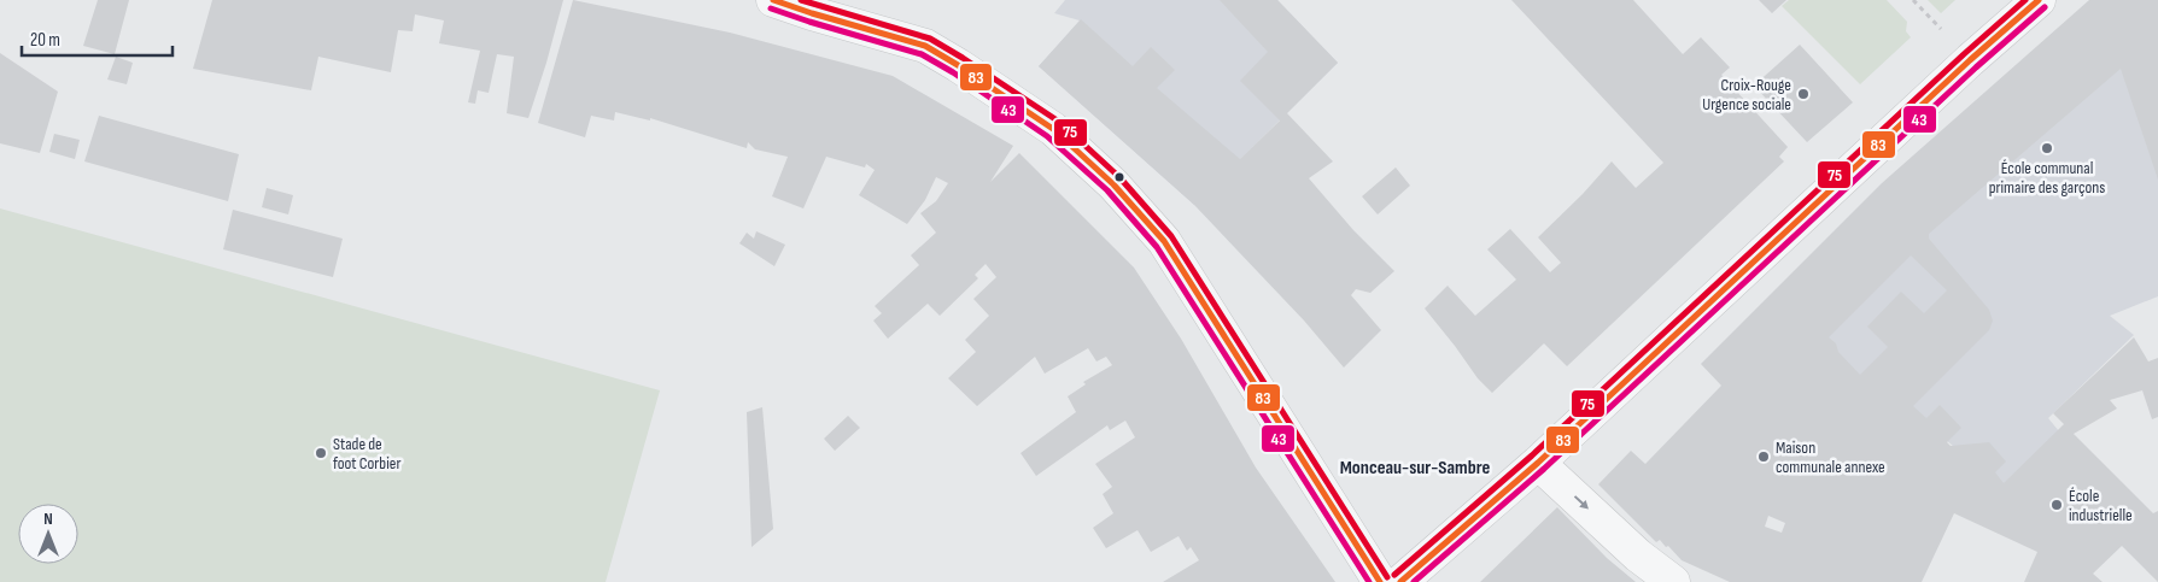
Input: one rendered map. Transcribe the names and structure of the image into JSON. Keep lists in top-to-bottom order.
{
  "districts": ["Monceau-sur-Sambre"],
  "places": [
    "Croix-Rouge Urgence sociale",
    "École communal primaire des garçons",
    "Stade de foot Corbier",
    "Maison communale annexe",
    "École industrielle"
  ],
  "lines": ["transit line 83", "transit line 75", "transit line 43"],
  "scale_bar": "20 m",
  "north": "top"
}
